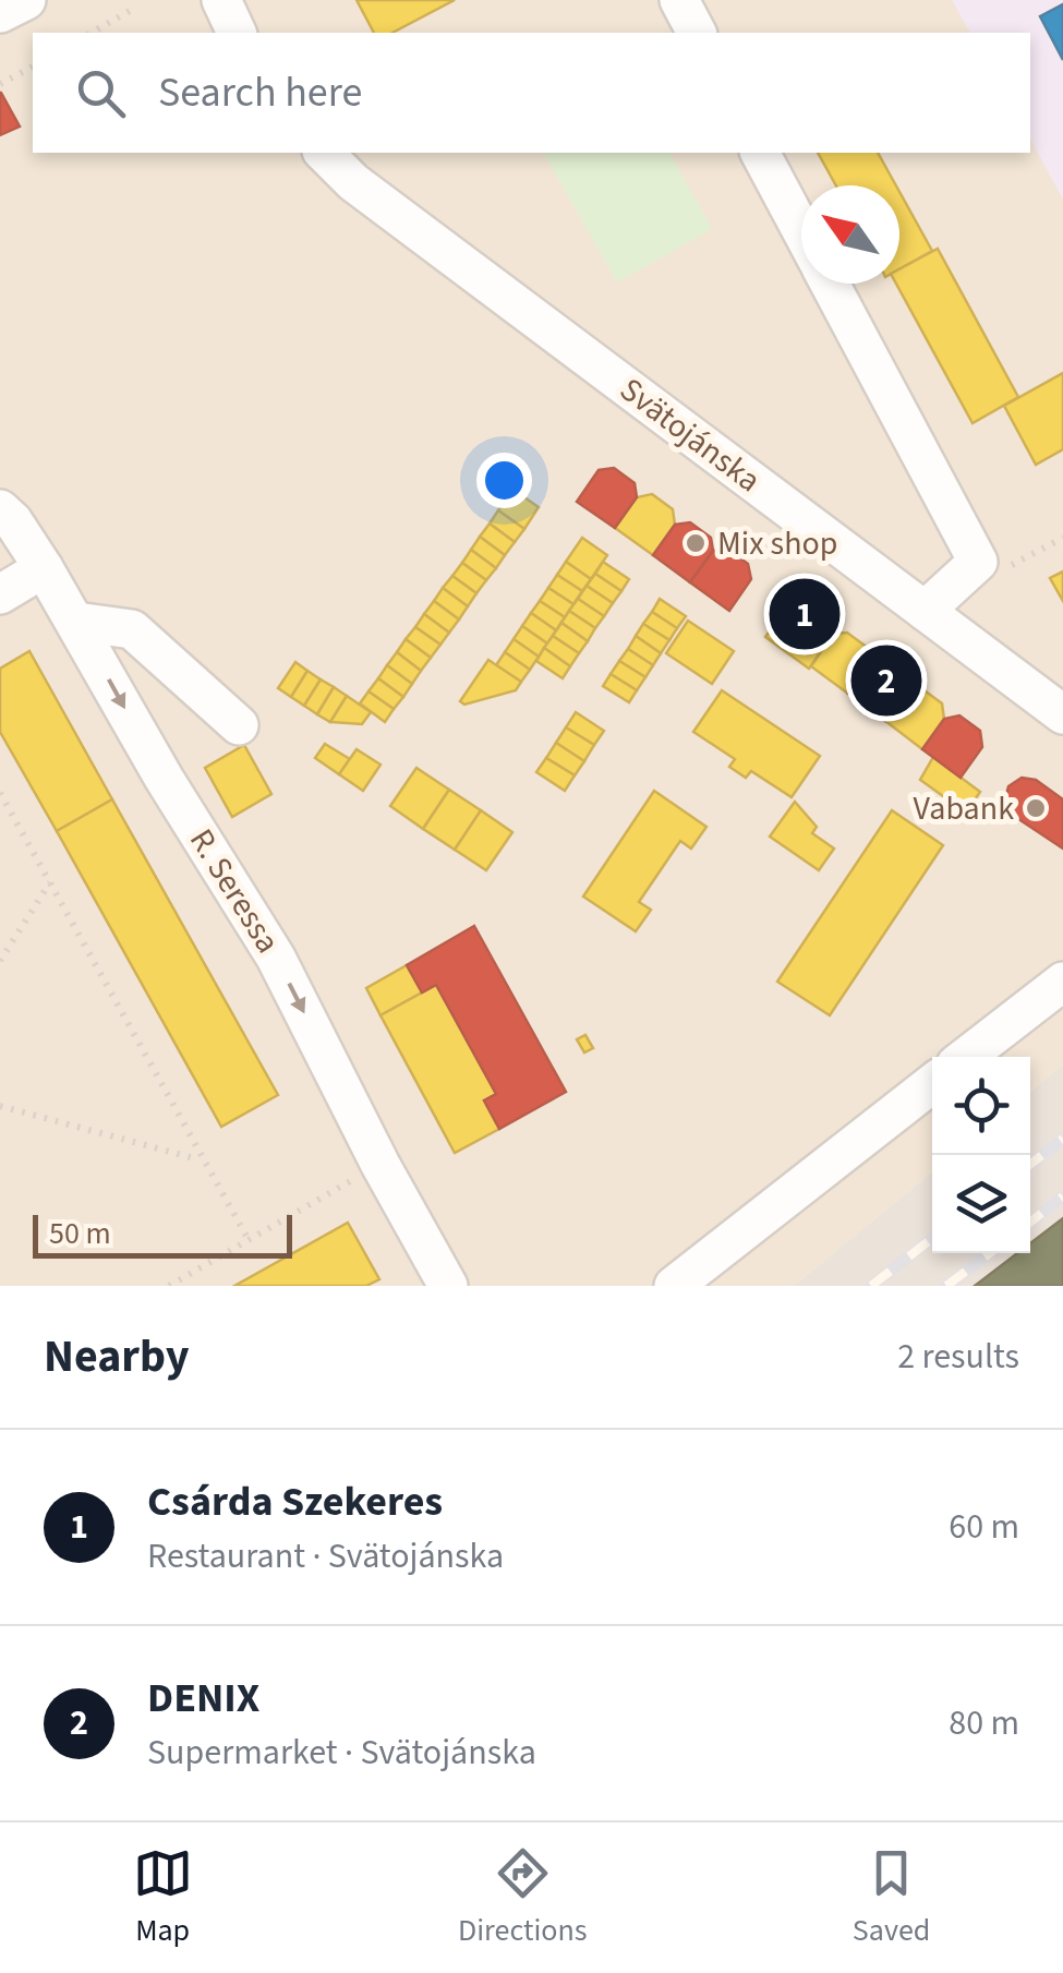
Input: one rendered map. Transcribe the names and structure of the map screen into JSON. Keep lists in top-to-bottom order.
{
  "streets": {
    "street": ["Svätojánska", "R. Seressa"]
  },
  "one_way": ["R. Seressa"],
  "places": ["Mix shop", "Vabank"],
  "scale_bar": "50 m",
  "north": "top left",
  "page": {
    "search": "Search here",
    "pins": ["1", "2"],
    "scale": "50 m",
    "heading": ["Nearby", "2 results"],
    "list": [
      {
        "mark": "1",
        "name": "Csárda Szekeres",
        "note": "Restaurant · Svätojánska",
        "value": "60 m"
      },
      {
        "mark": "2",
        "name": "DENIX",
        "note": "Supermarket · Svätojánska",
        "value": "80 m"
      }
    ],
    "nav": ["Map", "Directions", "Saved"]
  }
}
